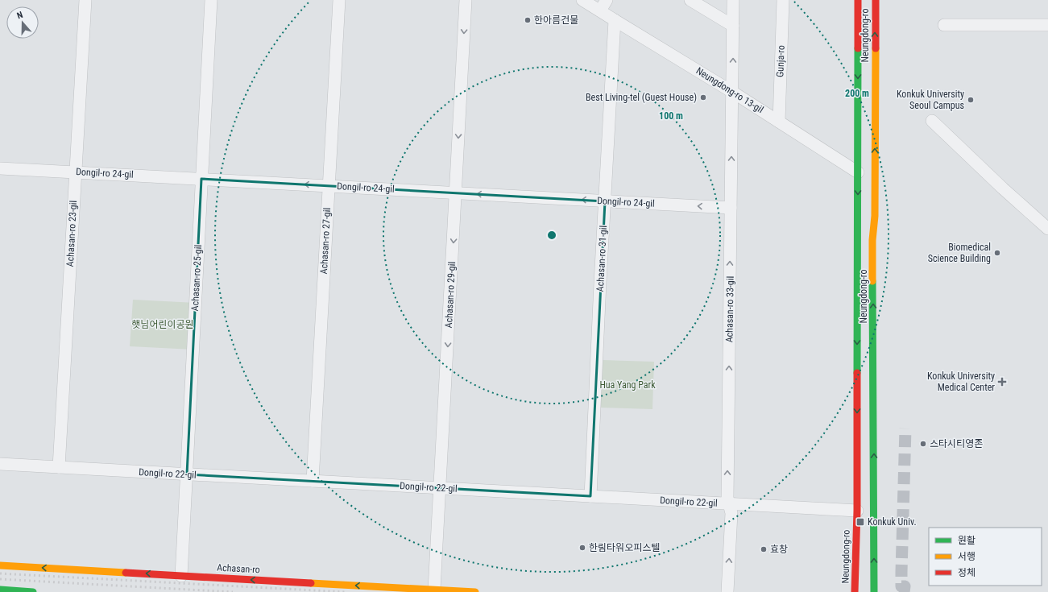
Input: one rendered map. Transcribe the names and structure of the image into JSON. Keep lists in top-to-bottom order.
{
  "streets": {
    "main road": ["Neungdong-ro", "Achasan-ro"],
    "street": [
      "Gunja-ro",
      "Neungdong-ro 13-gil",
      "Dongil-ro 24-gil",
      "Achasan-ro 23-gil",
      "Achasan-ro 27-gil",
      "Achasan-ro 31-gil",
      "Achasan-ro 25-gil",
      "Achasan-ro 29-gil",
      "Achasan-ro 33-gil",
      "Dongil-ro 22-gil"
    ]
  },
  "crossings": [
    ["Neungdong-ro", "Neungdong-ro 13-gil"],
    ["Neungdong-ro", "Dongil-ro 22-gil"],
    ["Gunja-ro", "Neungdong-ro 13-gil"],
    ["Neungdong-ro 13-gil", "Achasan-ro 31-gil"],
    ["Neungdong-ro 13-gil", "Achasan-ro 33-gil"],
    ["Dongil-ro 24-gil", "Achasan-ro 23-gil"],
    ["Dongil-ro 24-gil", "Achasan-ro 27-gil"],
    ["Dongil-ro 24-gil", "Achasan-ro 31-gil"],
    ["Dongil-ro 24-gil", "Achasan-ro 25-gil"],
    ["Dongil-ro 24-gil", "Achasan-ro 29-gil"],
    ["Dongil-ro 24-gil", "Achasan-ro 33-gil"],
    ["Achasan-ro 23-gil", "Dongil-ro 22-gil"],
    ["Achasan-ro 27-gil", "Dongil-ro 22-gil"],
    ["Achasan-ro 31-gil", "Dongil-ro 22-gil"],
    ["Achasan-ro 25-gil", "Dongil-ro 22-gil"],
    ["Achasan-ro 25-gil", "Achasan-ro"],
    ["Achasan-ro 29-gil", "Dongil-ro 22-gil"],
    ["Achasan-ro 29-gil", "Achasan-ro"],
    ["Achasan-ro 33-gil", "Dongil-ro 22-gil"]
  ],
  "one_way": [
    "Dongil-ro 24-gil",
    "Achasan-ro 29-gil",
    "Achasan-ro 33-gil",
    "Achasan-ro"
  ],
  "parks": ["햇님어린이공원", "Hua Yang Park"],
  "places": {
    "other": [
      "한아름건물",
      "Best Living-tel (Guest House)",
      "Konkuk University Seoul Campus",
      "Biomedical Science Building",
      "스타시티영존",
      "한림타워오피스텔",
      "효창"
    ],
    "health": ["Konkuk University Medical Center"],
    "transit": ["Konkuk Univ."]
  },
  "legend": ["원활", "서행", "정체"],
  "north": "top",
  "rings": ["200 m", "100 m"]
}
